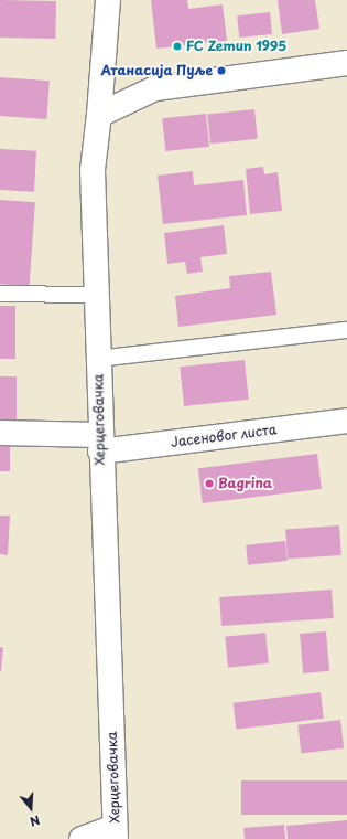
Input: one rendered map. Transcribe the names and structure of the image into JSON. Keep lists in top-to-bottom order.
{
  "streets": {
    "street": ["Херцеговачка", "Јасеновог листа"]
  },
  "crossings": [
    ["Херцеговачка", "Јасеновог листа"]
  ],
  "places": ["FC Zemun 1995", "Атанасија Пуље", "Bagrina"],
  "north": "bottom"
}
